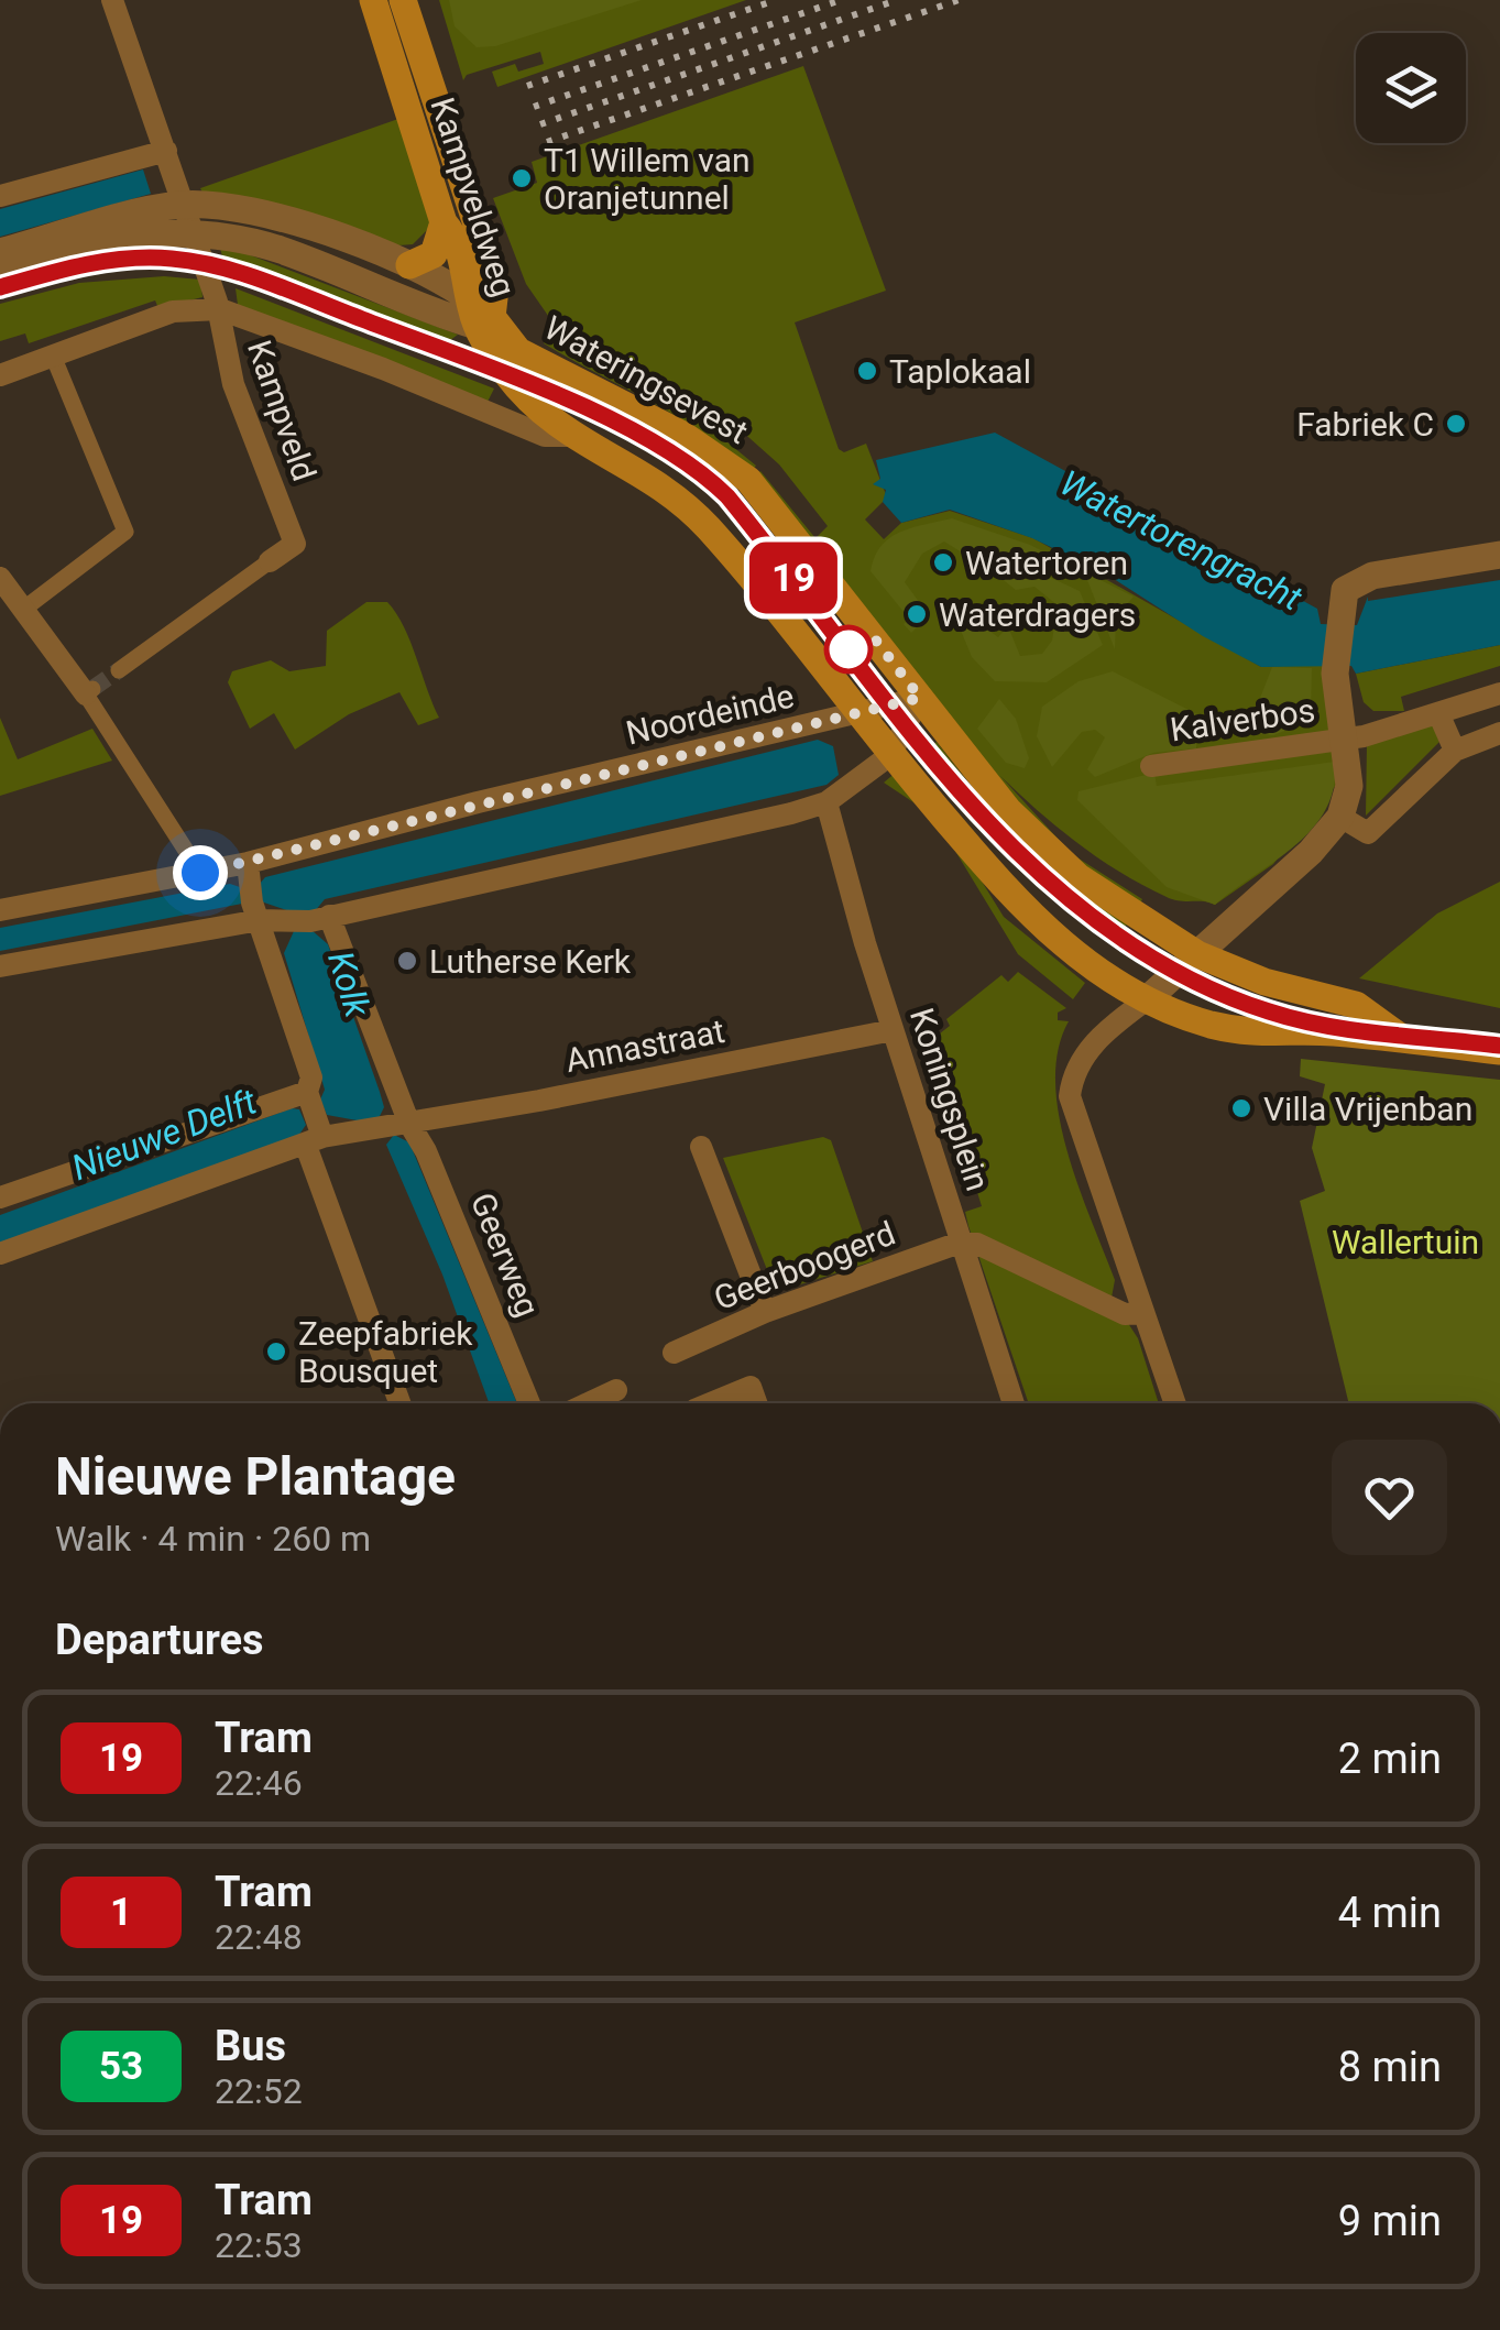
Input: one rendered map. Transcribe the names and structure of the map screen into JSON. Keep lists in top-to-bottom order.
{
  "streets": {
    "main road": ["Kampveldweg", "Wateringsevest"],
    "street": [
      "Kampveld",
      "Noordeinde",
      "Kalverbos",
      "Annastraat",
      "Koningsplein",
      "Geerweg",
      "Geerboogerd"
    ]
  },
  "crossings": [
    ["Kampveldweg", "Wateringsevest"],
    ["Wateringsevest", "Kampveld"],
    ["Wateringsevest", "Noordeinde"],
    ["Annastraat", "Koningsplein"],
    ["Annastraat", "Geerweg"],
    ["Koningsplein", "Geerboogerd"]
  ],
  "water": ["Watertorengracht", "Kolk", "Nieuwe Delft"],
  "parks": ["Wallertuin"],
  "places": [
    "T1 Willem van Oranjetunnel",
    "Taplokaal",
    "Fabriek C",
    "Watertoren",
    "Waterdragers",
    "Lutherse Kerk",
    "Villa Vrijenban",
    "Zeepfabriek Bousquet"
  ],
  "lines": ["tram line 19"],
  "page": {
    "on_map": "19",
    "heading": [
      ["Nieuwe Plantage", "Walk · 4 min · 260 m"],
      "Departures"
    ],
    "list": [
      {
        "mark": "19",
        "name": "Tram",
        "note": "22:46",
        "value": "2 min"
      },
      {
        "mark": "1",
        "name": "Tram",
        "note": "22:48",
        "value": "4 min"
      },
      {
        "mark": "53",
        "name": "Bus",
        "note": "22:52",
        "value": "8 min"
      },
      {
        "mark": "19",
        "name": "Tram",
        "note": "22:53",
        "value": "9 min"
      }
    ]
  }
}
